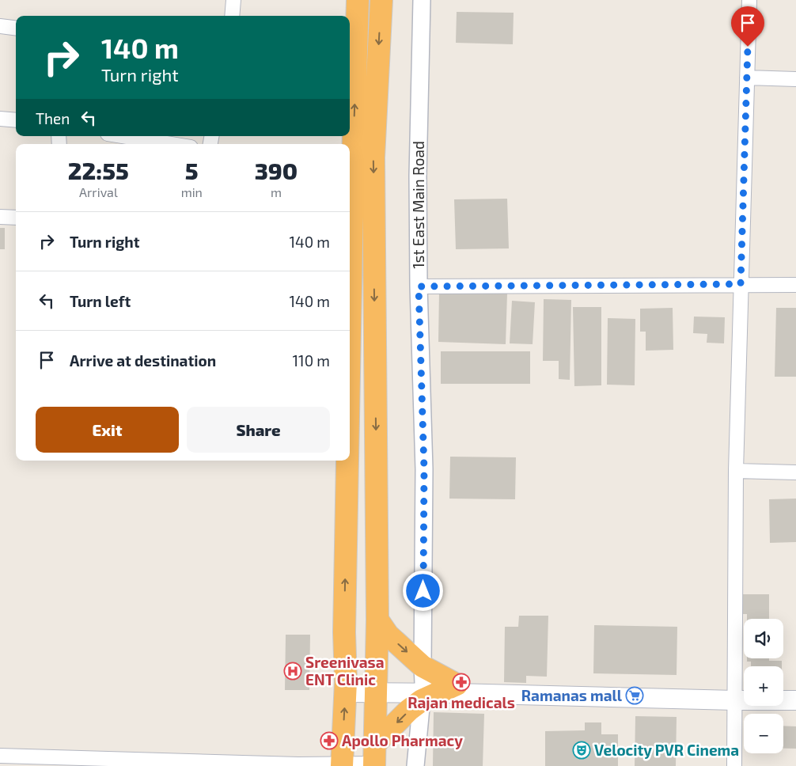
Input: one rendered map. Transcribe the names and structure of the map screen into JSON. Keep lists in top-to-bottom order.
{
  "streets": {
    "street": ["1st East Main Road"]
  },
  "places": {
    "hospital": ["Sreenivasa ENT Clinic"],
    "pharmacy": ["Rajan medicals", "Apollo Pharmacy"],
    "supermarket": ["Ramanas mall"],
    "theatre": ["Velocity PVR Cinema"]
  },
  "page": {
    "turn": ["140 m", "Turn right"],
    "then": "Then",
    "eta": [
      "22:55",
      "Arrival",
      "5",
      "min",
      "390",
      "m"
    ],
    "list": [
      {
        "name": "Turn right",
        "value": "140 m"
      },
      {
        "name": "Turn left",
        "value": "140 m"
      },
      {
        "name": "Arrive at destination",
        "value": "110 m"
      }
    ],
    "buttons": ["Exit", "Share"],
    "map_buttons": ["+", "−"]
  }
}
